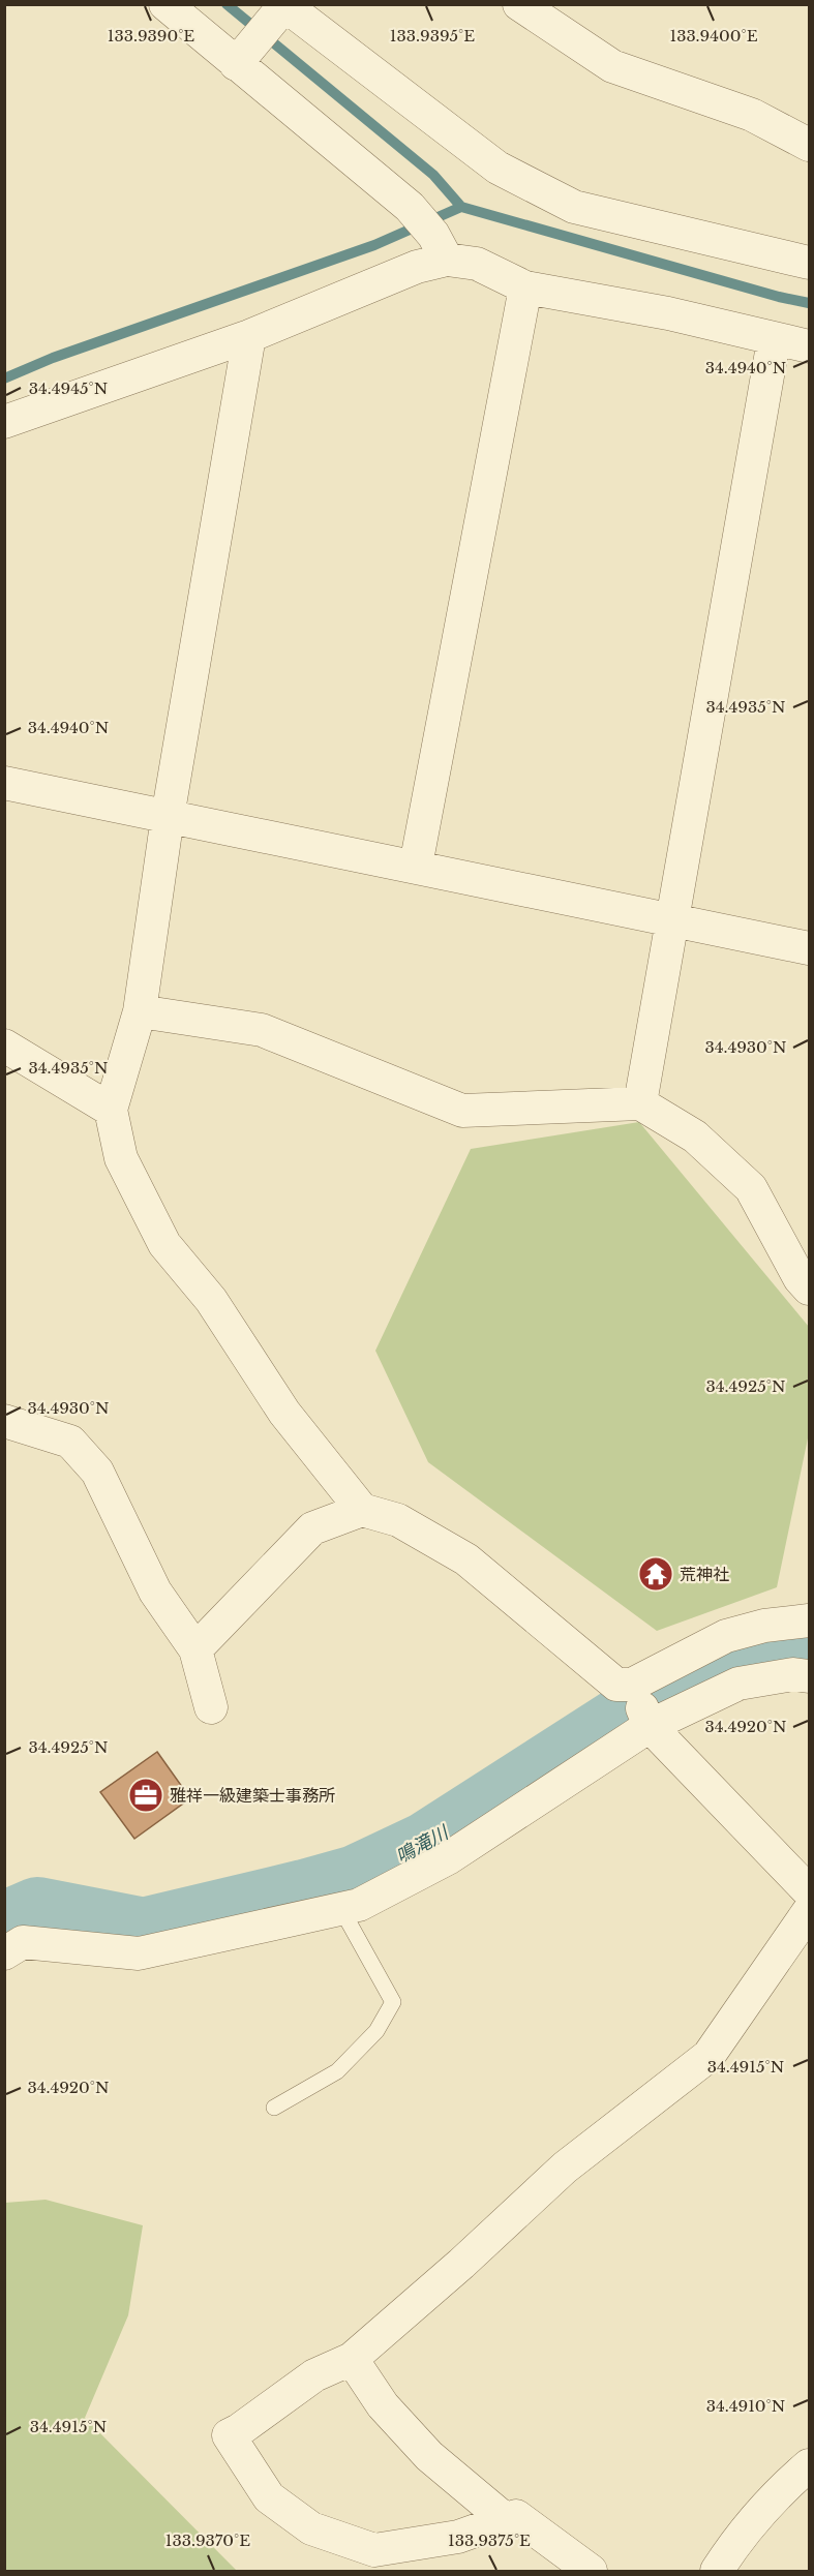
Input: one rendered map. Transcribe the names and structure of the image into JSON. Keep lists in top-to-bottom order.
{
  "water": ["鳴滝川"],
  "places": {
    "temple": ["荒神社"],
    "office": ["雅祥一級建築士事務所"]
  },
  "coordinates": [
    "133.9390°E",
    "133.9400°E",
    "133.9395°E",
    "34.4940°N",
    "34.4945°N",
    "34.4935°N",
    "34.4930°N",
    "34.4925°N",
    "34.4920°N",
    "34.4915°N",
    "34.4910°N",
    "133.9370°E",
    "133.9375°E"
  ]
}
